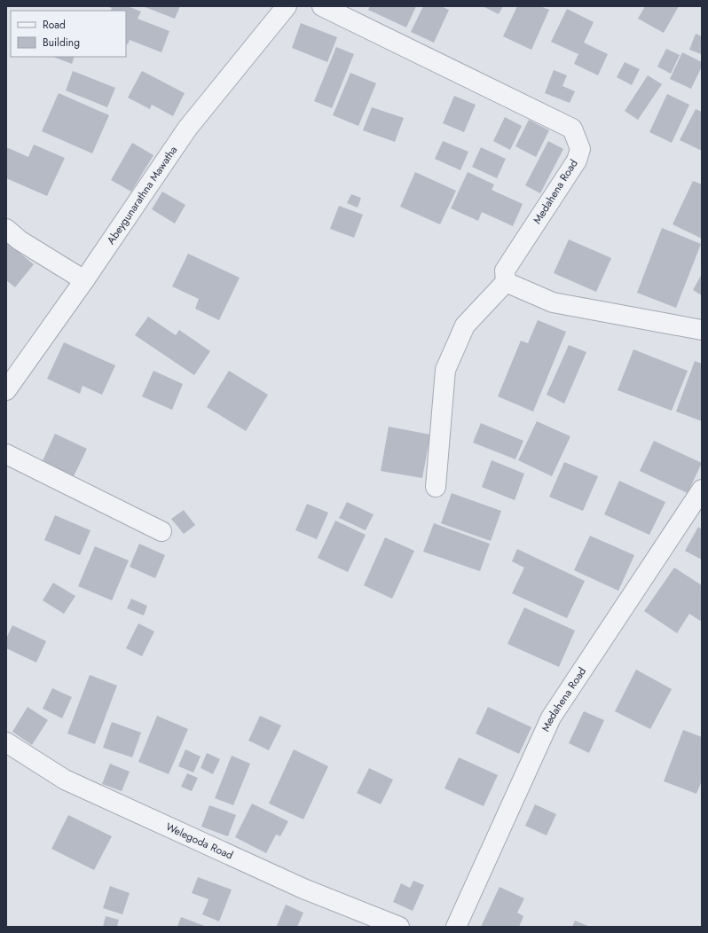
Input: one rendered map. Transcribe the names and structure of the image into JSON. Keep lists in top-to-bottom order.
{
  "streets": {
    "street": ["Medahena Road", "Abeygunarathna Mawatha", "Welegoda Road"]
  },
  "legend": ["Road", "Building"]
}
